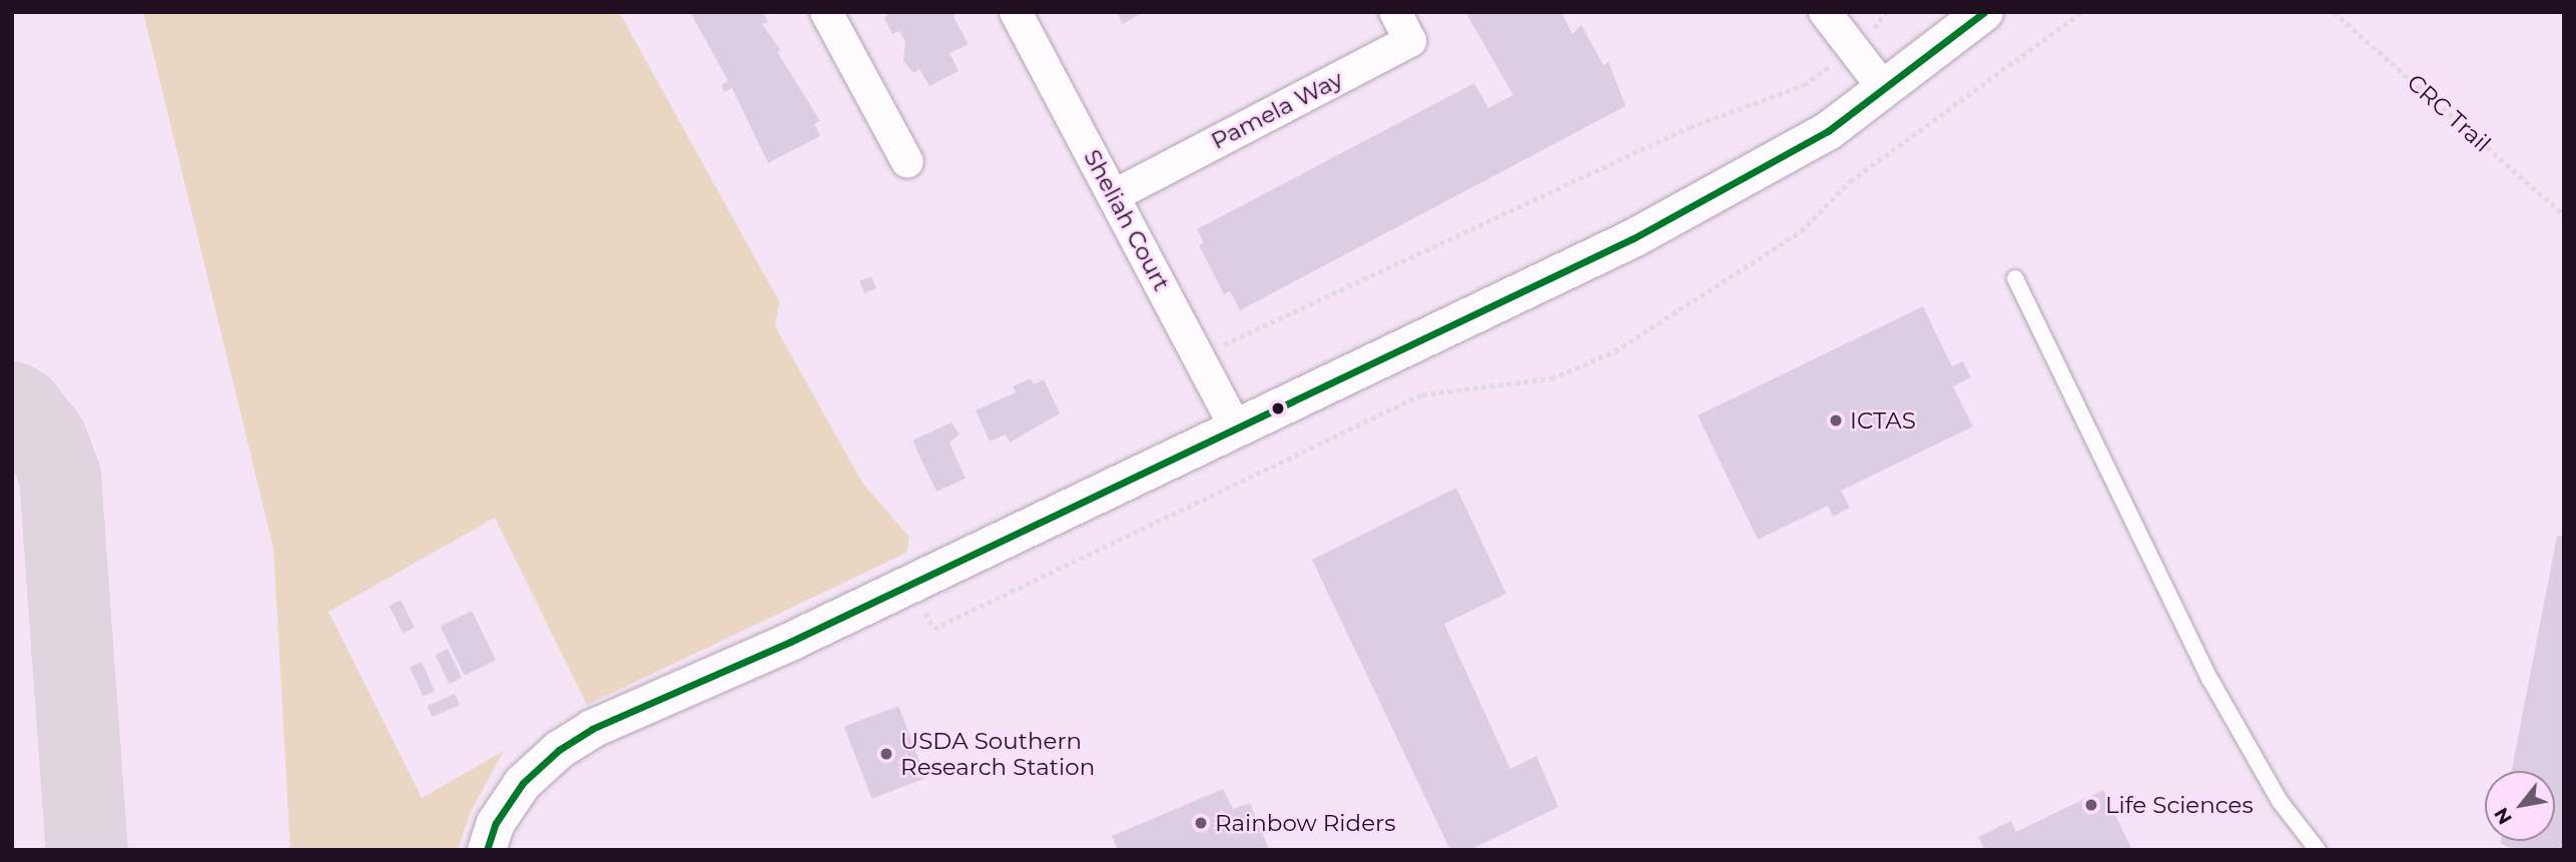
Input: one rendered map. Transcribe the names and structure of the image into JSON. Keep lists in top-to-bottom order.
{
  "streets": {
    "street": ["Pamela Way", "Sheliah Court"],
    "path": ["CRC Trail"]
  },
  "crossings": [
    ["Pamela Way", "Sheliah Court"]
  ],
  "places": [
    "ICTAS",
    "USDA Southern Research Station",
    "Life Sciences",
    "Rainbow Riders"
  ],
  "lines": ["transit line CRC"],
  "north": "bottom left"
}
